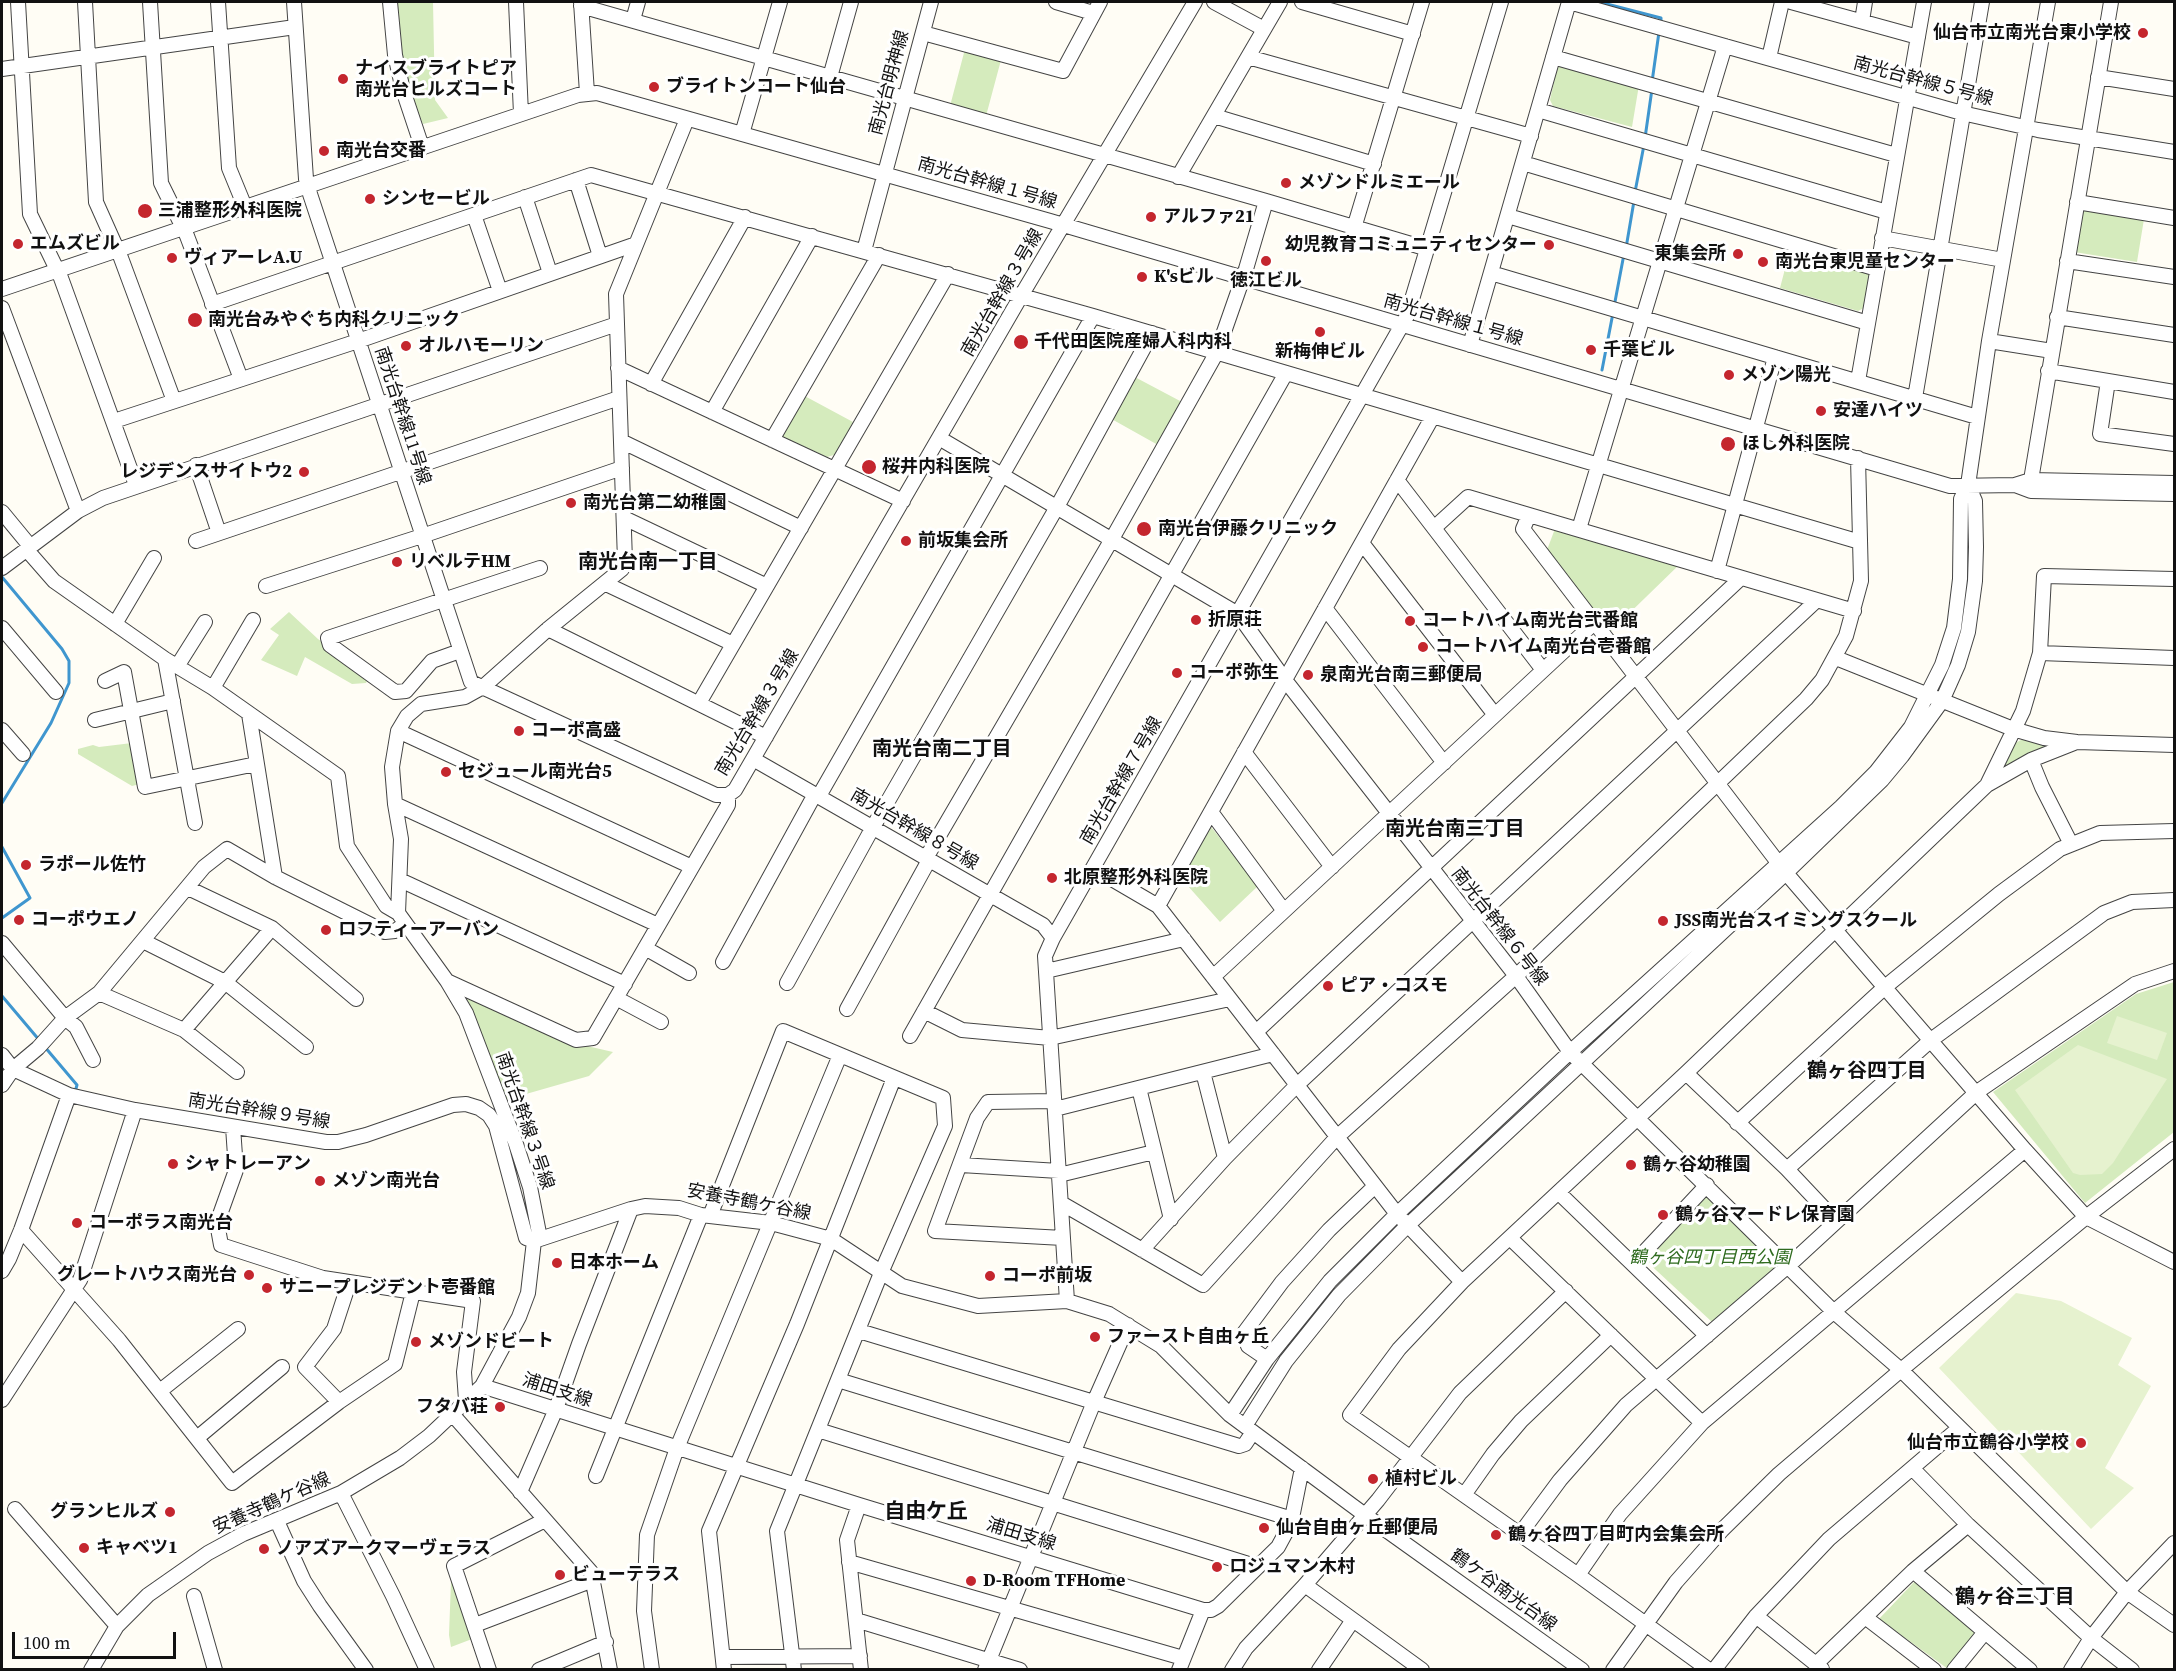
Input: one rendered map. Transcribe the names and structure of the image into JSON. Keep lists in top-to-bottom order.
{
  "streets": {
    "street": [
      "南光台幹線５号線",
      "南光台明神線",
      "南光台幹線１号線",
      "南光台幹線３号線",
      "南光台幹線11号線",
      "南光台幹線７号線",
      "南光台幹線８号線",
      "南光台幹線６号線",
      "南光台幹線９号線",
      "安養寺鶴ケ谷線",
      "浦田支線",
      "鶴ケ谷南光台線"
    ]
  },
  "crossings": [
    ["南光台明神線", "南光台幹線１号線"],
    ["南光台幹線１号線", "南光台幹線３号線"],
    ["南光台幹線１号線", "南光台幹線11号線"],
    ["南光台幹線１号線", "南光台幹線７号線"],
    ["南光台幹線３号線", "南光台幹線11号線"],
    ["南光台幹線３号線", "南光台幹線８号線"],
    ["南光台幹線３号線", "南光台幹線６号線"],
    ["南光台幹線３号線", "南光台幹線９号線"],
    ["南光台幹線３号線", "安養寺鶴ケ谷線"],
    ["南光台幹線３号線", "浦田支線"],
    ["南光台幹線７号線", "南光台幹線８号線"],
    ["南光台幹線７号線", "南光台幹線６号線"],
    ["南光台幹線７号線", "安養寺鶴ケ谷線"],
    ["南光台幹線９号線", "安養寺鶴ケ谷線"],
    ["安養寺鶴ケ谷線", "浦田支線"],
    ["安養寺鶴ケ谷線", "鶴ケ谷南光台線"]
  ],
  "districts": [
    "南光台南一丁目",
    "南光台南二丁目",
    "南光台南三丁目",
    "鶴ヶ谷四丁目",
    "自由ケ丘",
    "鶴ヶ谷三丁目"
  ],
  "parks": ["鶴ヶ谷四丁目西公園"],
  "places": [
    "仙台市立南光台東小学校",
    "ナイスブライトピア 南光台ヒルズコート",
    "ブライトンコート仙台",
    "南光台交番",
    "メゾンドルミエール",
    "シンセービル",
    "三浦整形外科医院",
    "アルファ21",
    "エムズビル",
    "幼児教育コミュニティセンター",
    "東集会所",
    "ヴィアーレA.U",
    "徳江ビル",
    "南光台東児童センター",
    "K'sビル",
    "南光台みやぐち内科クリニック",
    "新梅伸ビル",
    "千代田医院産婦人科内科",
    "オルハモーリン",
    "千葉ビル",
    "メゾン陽光",
    "安達ハイツ",
    "ほし外科医院",
    "桜井内科医院",
    "レジデンスサイトウ2",
    "南光台第二幼稚園",
    "南光台伊藤クリニック",
    "前坂集会所",
    "リベルテHM",
    "折原荘",
    "コートハイム南光台弐番館",
    "コートハイム南光台壱番館",
    "コーポ弥生",
    "泉南光台南三郵便局",
    "コーポ高盛",
    "セジュール南光台5",
    "ラポール佐竹",
    "北原整形外科医院",
    "コーポウエノ",
    "JSS南光台スイミングスクール",
    "ロフティーアーバン",
    "ピア・コスモ",
    "シャトレーアン",
    "鶴ヶ谷幼稚園",
    "メゾン南光台",
    "鶴ヶ谷マードレ保育園",
    "コーポラス南光台",
    "日本ホーム",
    "グレートハウス南光台",
    "コーポ前坂",
    "サニープレジデント壱番館",
    "ファースト自由ヶ丘",
    "メゾンドビート",
    "フタバ荘",
    "仙台市立鶴谷小学校",
    "植村ビル",
    "グランヒルズ",
    "仙台自由ヶ丘郵便局",
    "鶴ヶ谷四丁目町内会集会所",
    "キャベツ1",
    "ノアズアークマーヴェラス",
    "ロジュマン木村",
    "ビューテラス",
    "D-Room TFHome"
  ],
  "scale_bar": "100 m"
}
